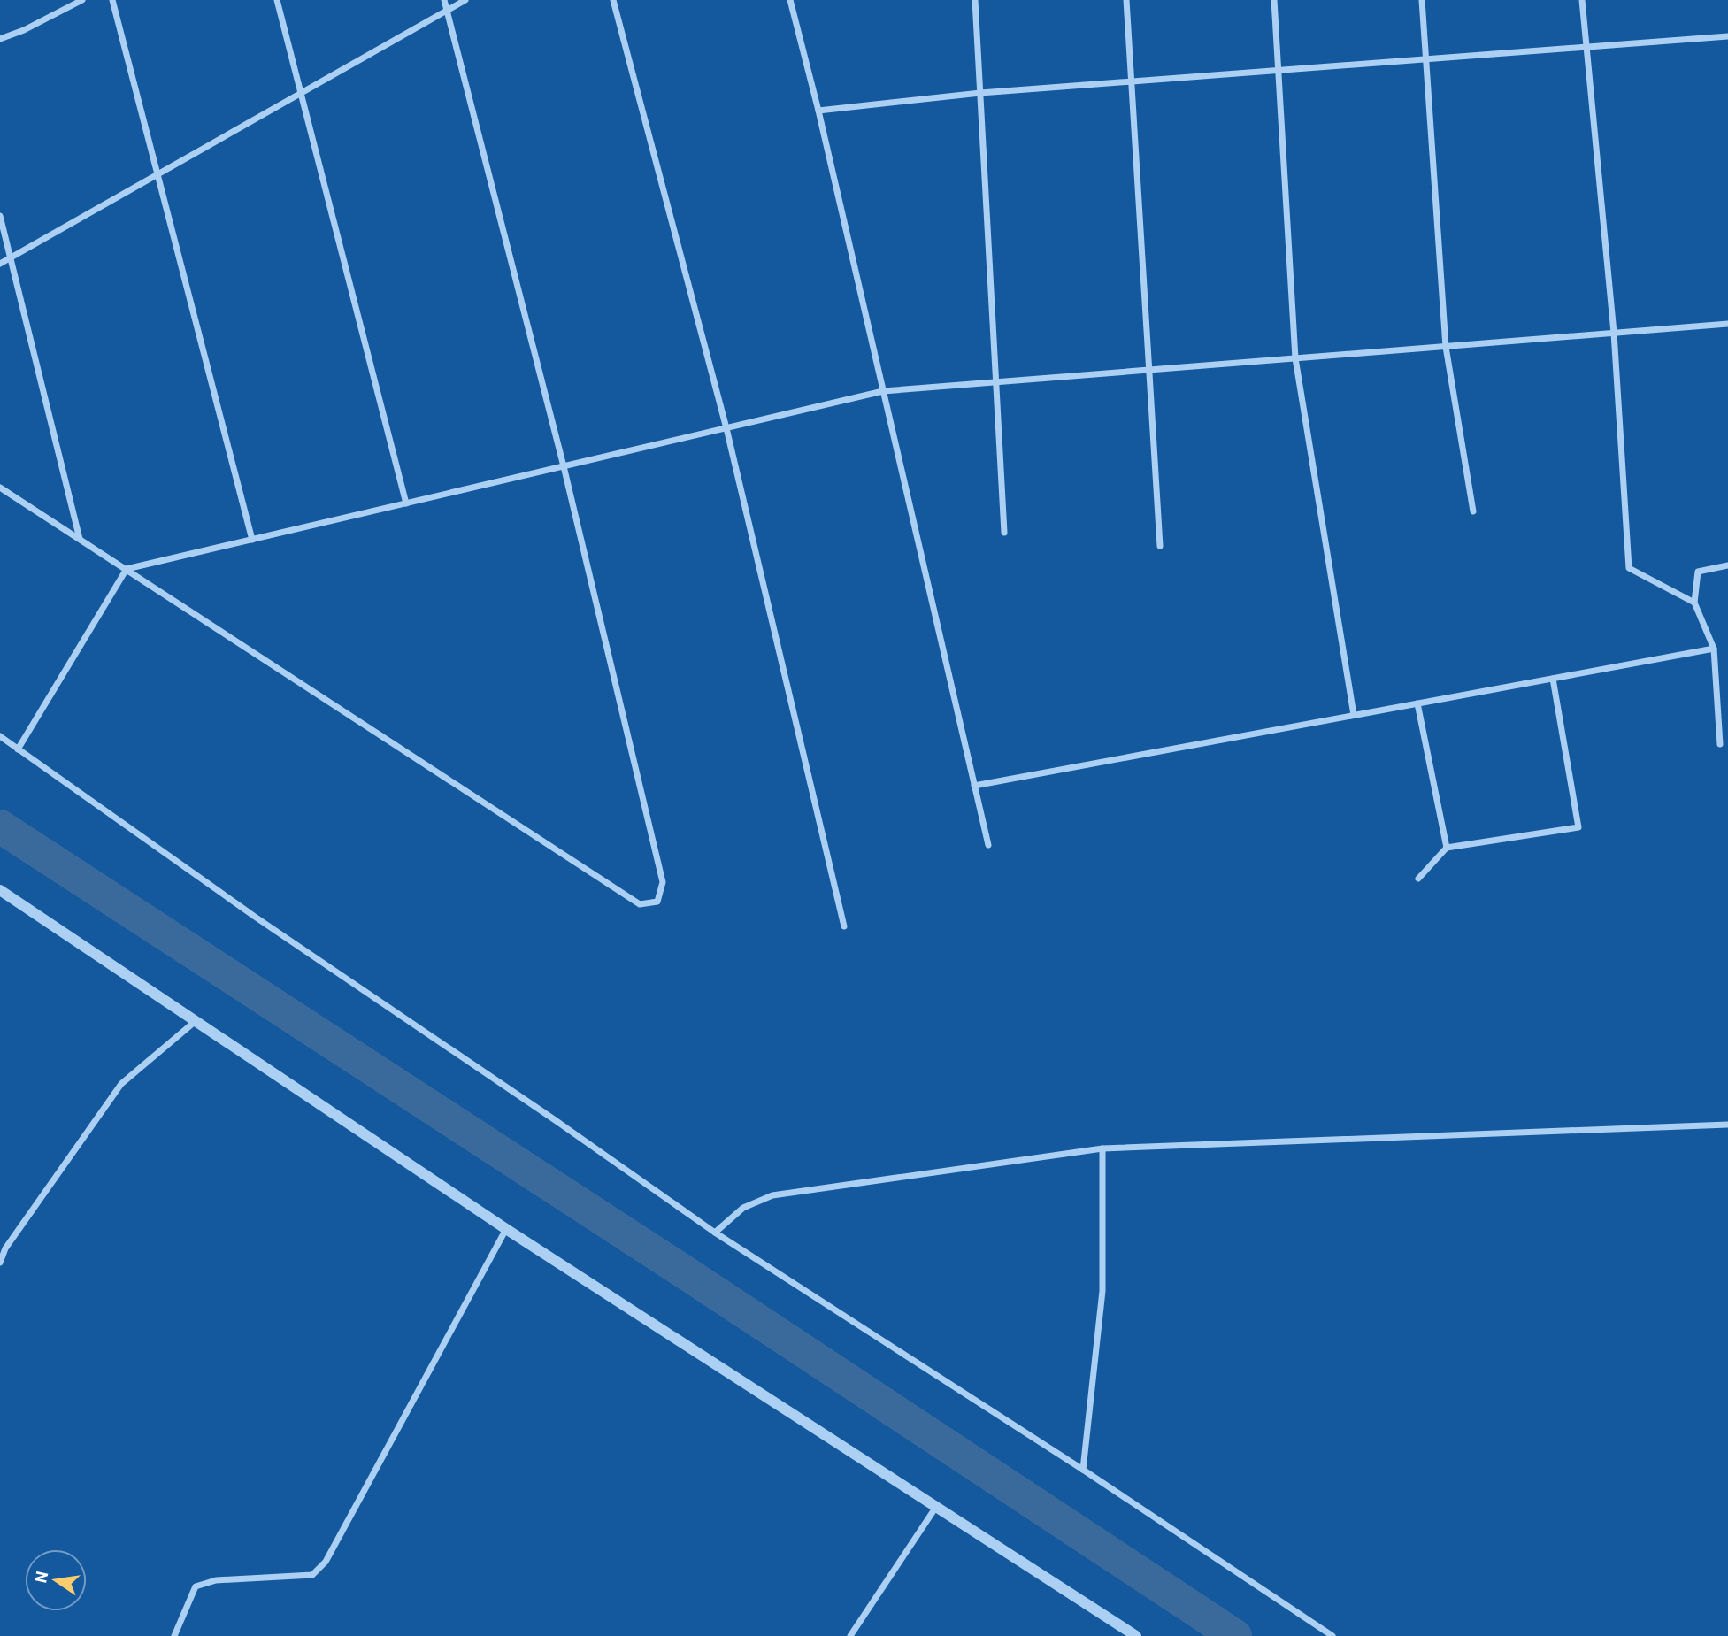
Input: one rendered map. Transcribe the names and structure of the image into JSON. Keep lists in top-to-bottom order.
{
  "north": "left"
}
